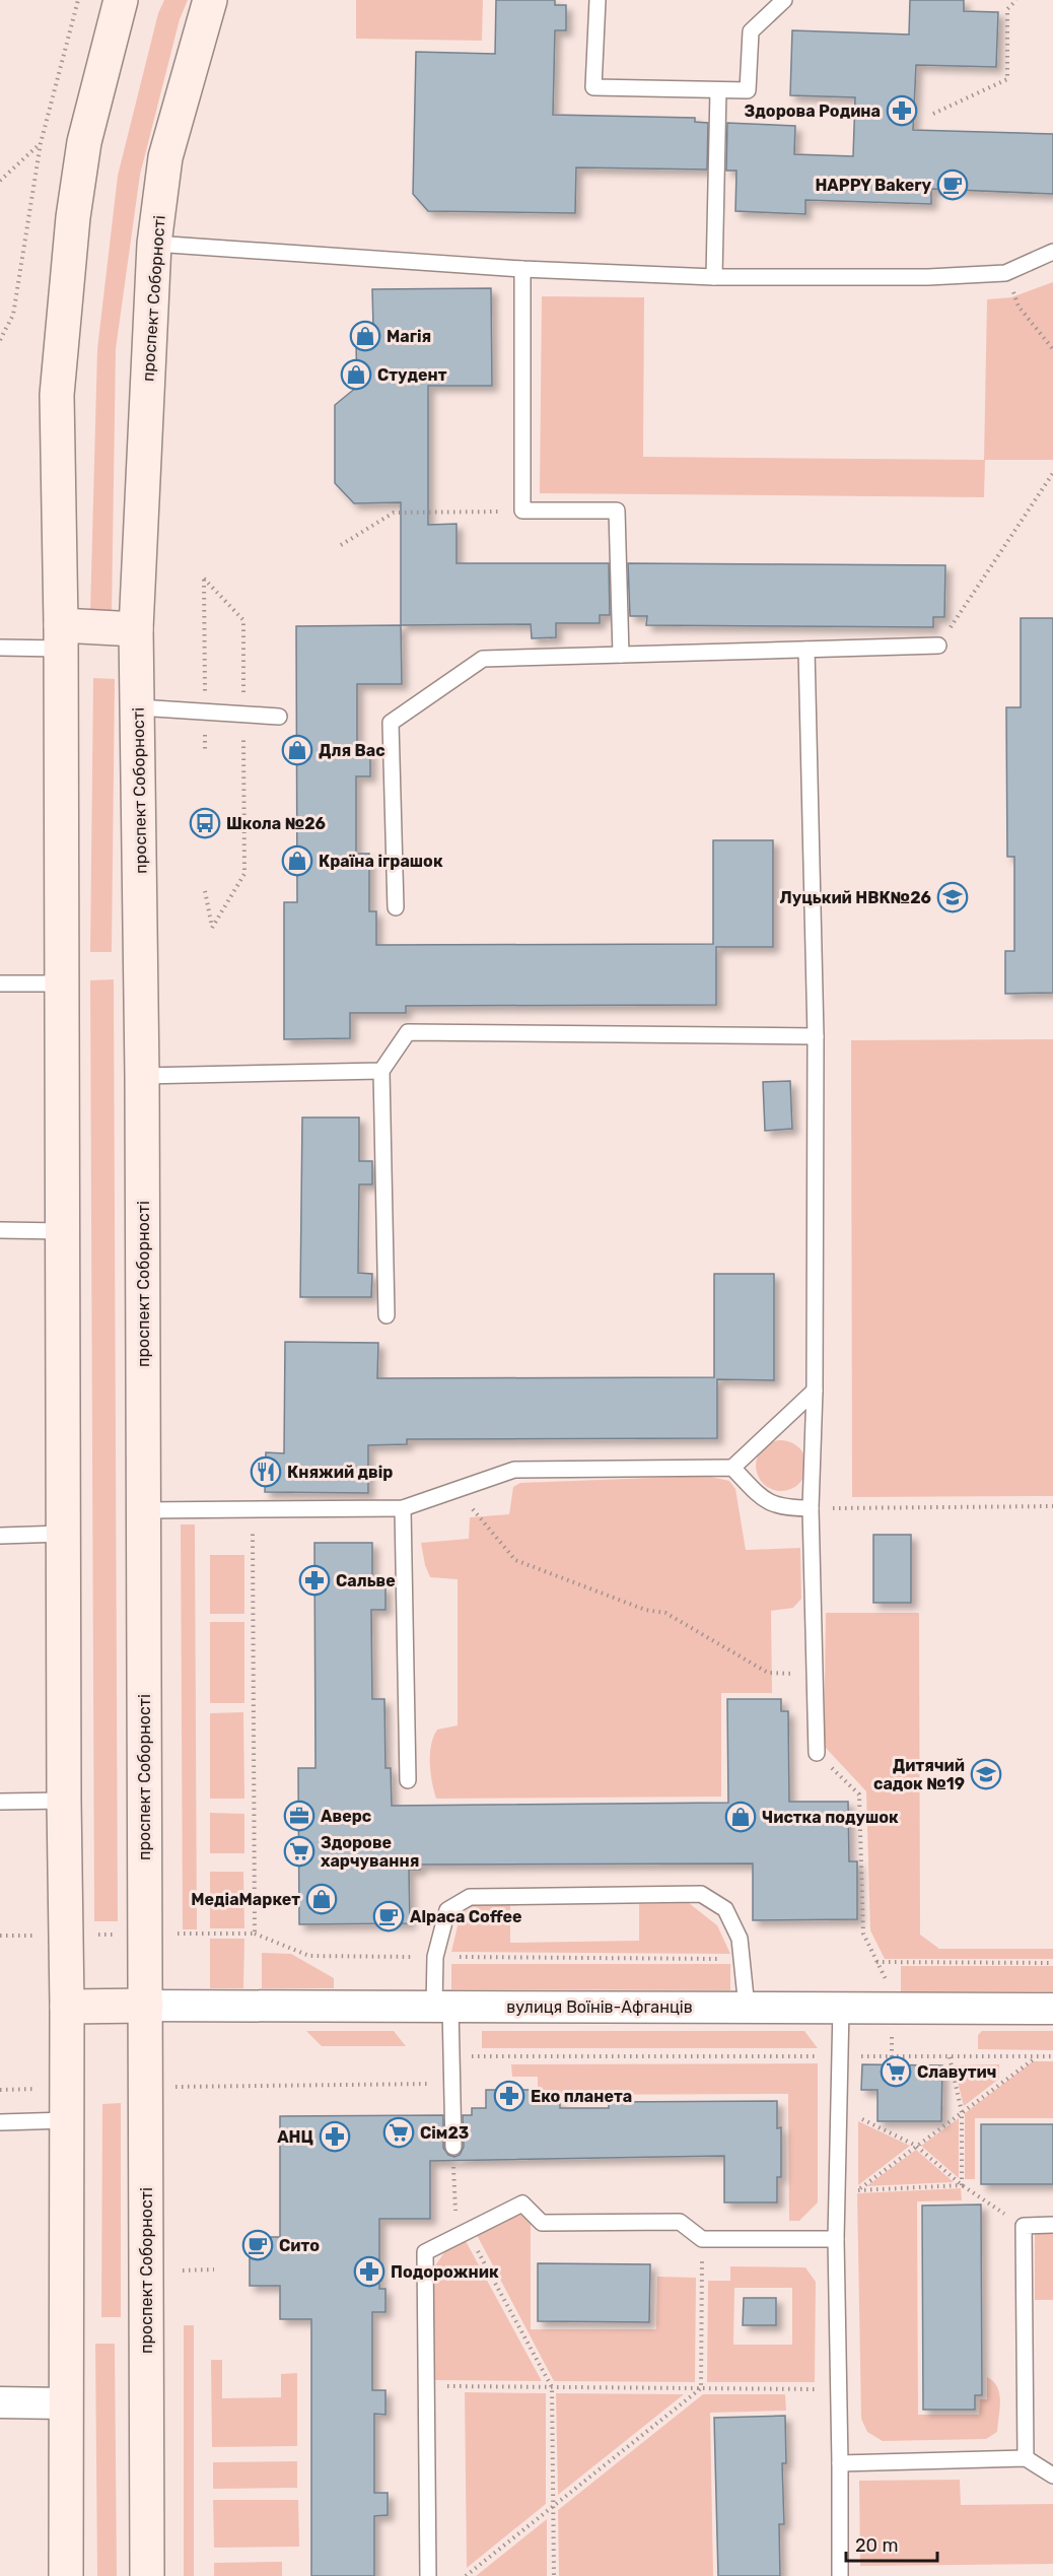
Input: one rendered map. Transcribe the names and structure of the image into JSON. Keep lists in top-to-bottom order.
{
  "streets": {
    "main road": ["проспект Соборності"],
    "street": ["вулиця Воїнів-Афганців"]
  },
  "crossings": [
    ["проспект Соборності", "вулиця Воїнів-Афганців"]
  ],
  "places": {
    "pharmacy": [
      "Здорова Родина",
      "Сальве",
      "Еко планета",
      "АНЦ",
      "Подорожник"
    ],
    "cafe": ["HAPPY Bakery", "Alpaca Coffee", "Сито"],
    "shop": [
      "Магія",
      "Студент",
      "Для Вас",
      "Країна іграшок",
      "Чистка подушок",
      "МедіаМаркет"
    ],
    "bus stop": ["Школа №26"],
    "school or university": ["Луцький НВК№26", "Дитячий садок №19"],
    "restaurant": ["Княжий двір"],
    "office": ["Аверс"],
    "supermarket": ["Здорове харчування", "Славутич", "Сім23"]
  },
  "scale_bar": "20 m"
}
